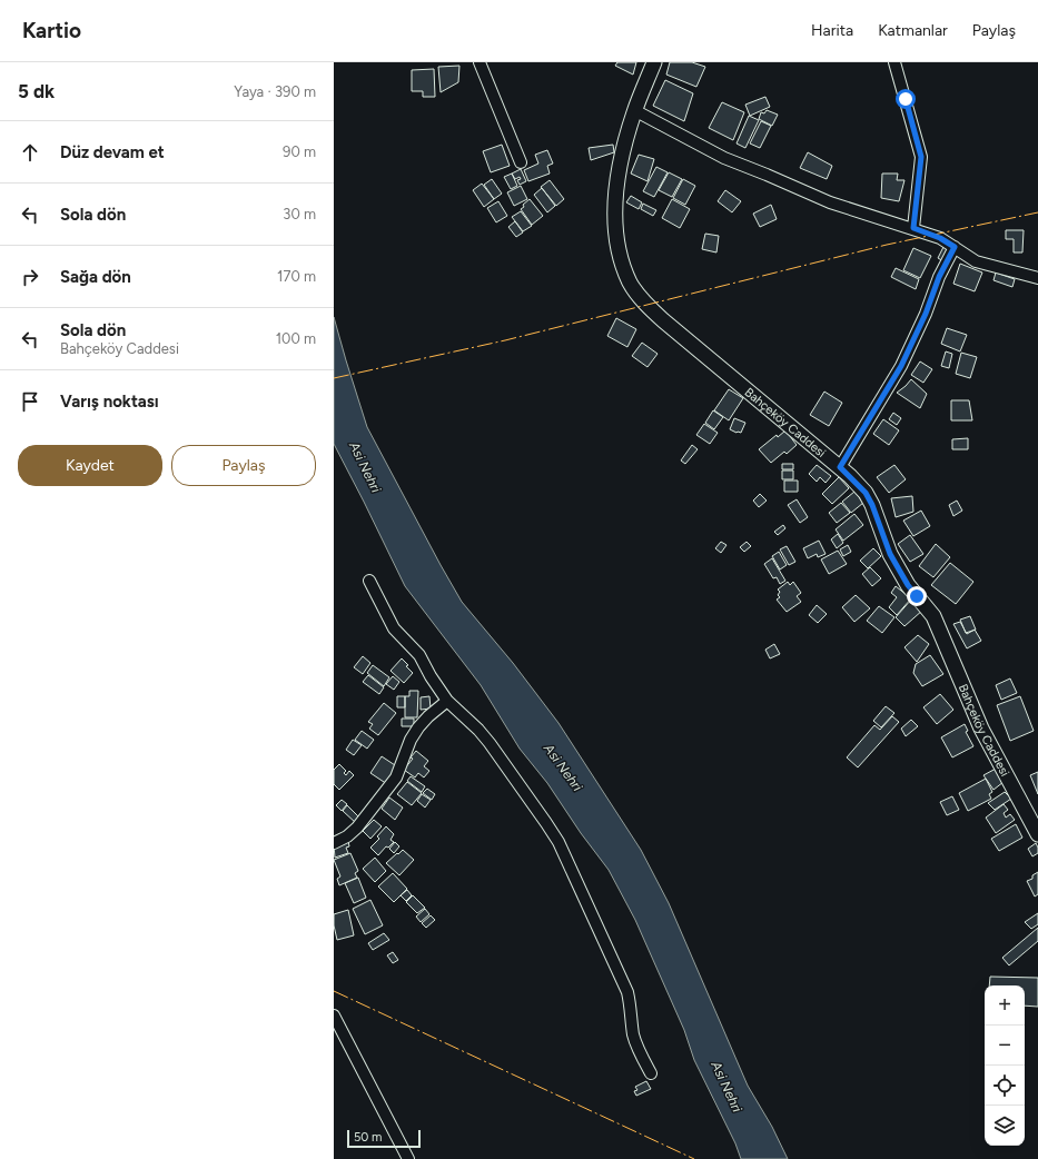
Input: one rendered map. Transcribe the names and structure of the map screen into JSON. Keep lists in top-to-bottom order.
{
  "streets": {
    "main road": ["Bahçeköy Caddesi"]
  },
  "water": ["Asi Nehri"],
  "scale_bar": "50 m",
  "page": {
    "header": "Kartio",
    "nav": ["Harita", "Katmanlar", "Paylaş"],
    "heading": ["5 dk", "Yaya · 390 m"],
    "list": [
      ["Düz devam et", "90 m"],
      ["Sola dön", "30 m"],
      ["Sağa dön", "170 m"],
      ["Sola dön", "Bahçeköy Caddesi", "100 m"],
      "Varış noktası"
    ],
    "buttons": ["Kaydet", "Paylaş"],
    "map_buttons": ["+", "−"],
    "scale": "50 m"
  }
}
